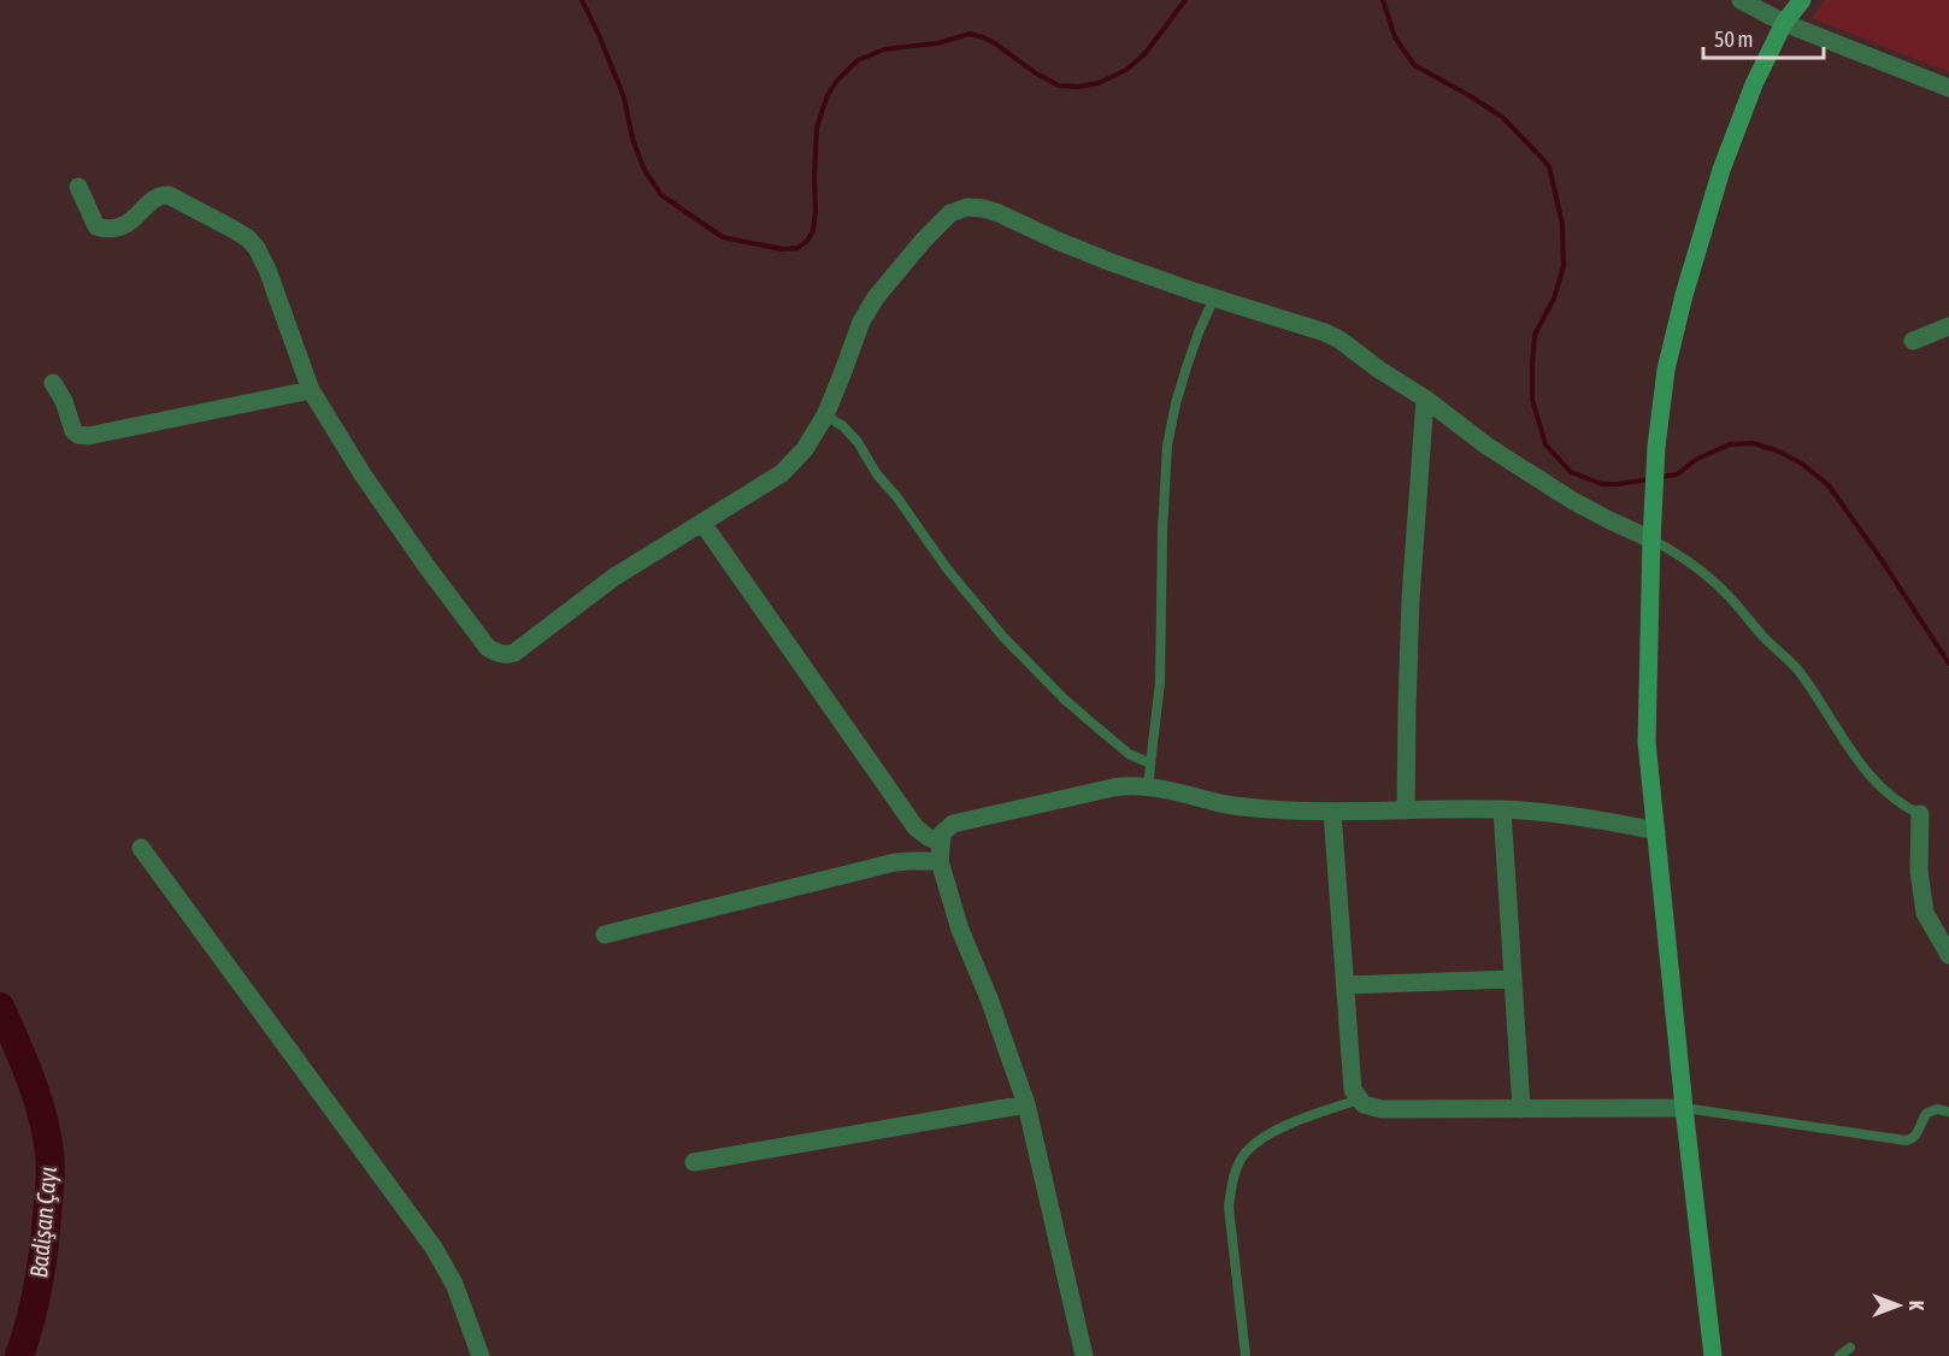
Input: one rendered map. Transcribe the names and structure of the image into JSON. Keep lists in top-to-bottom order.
{
  "water": ["Badişan Çayı"],
  "scale_bar": "50 m",
  "north": "right"
}
